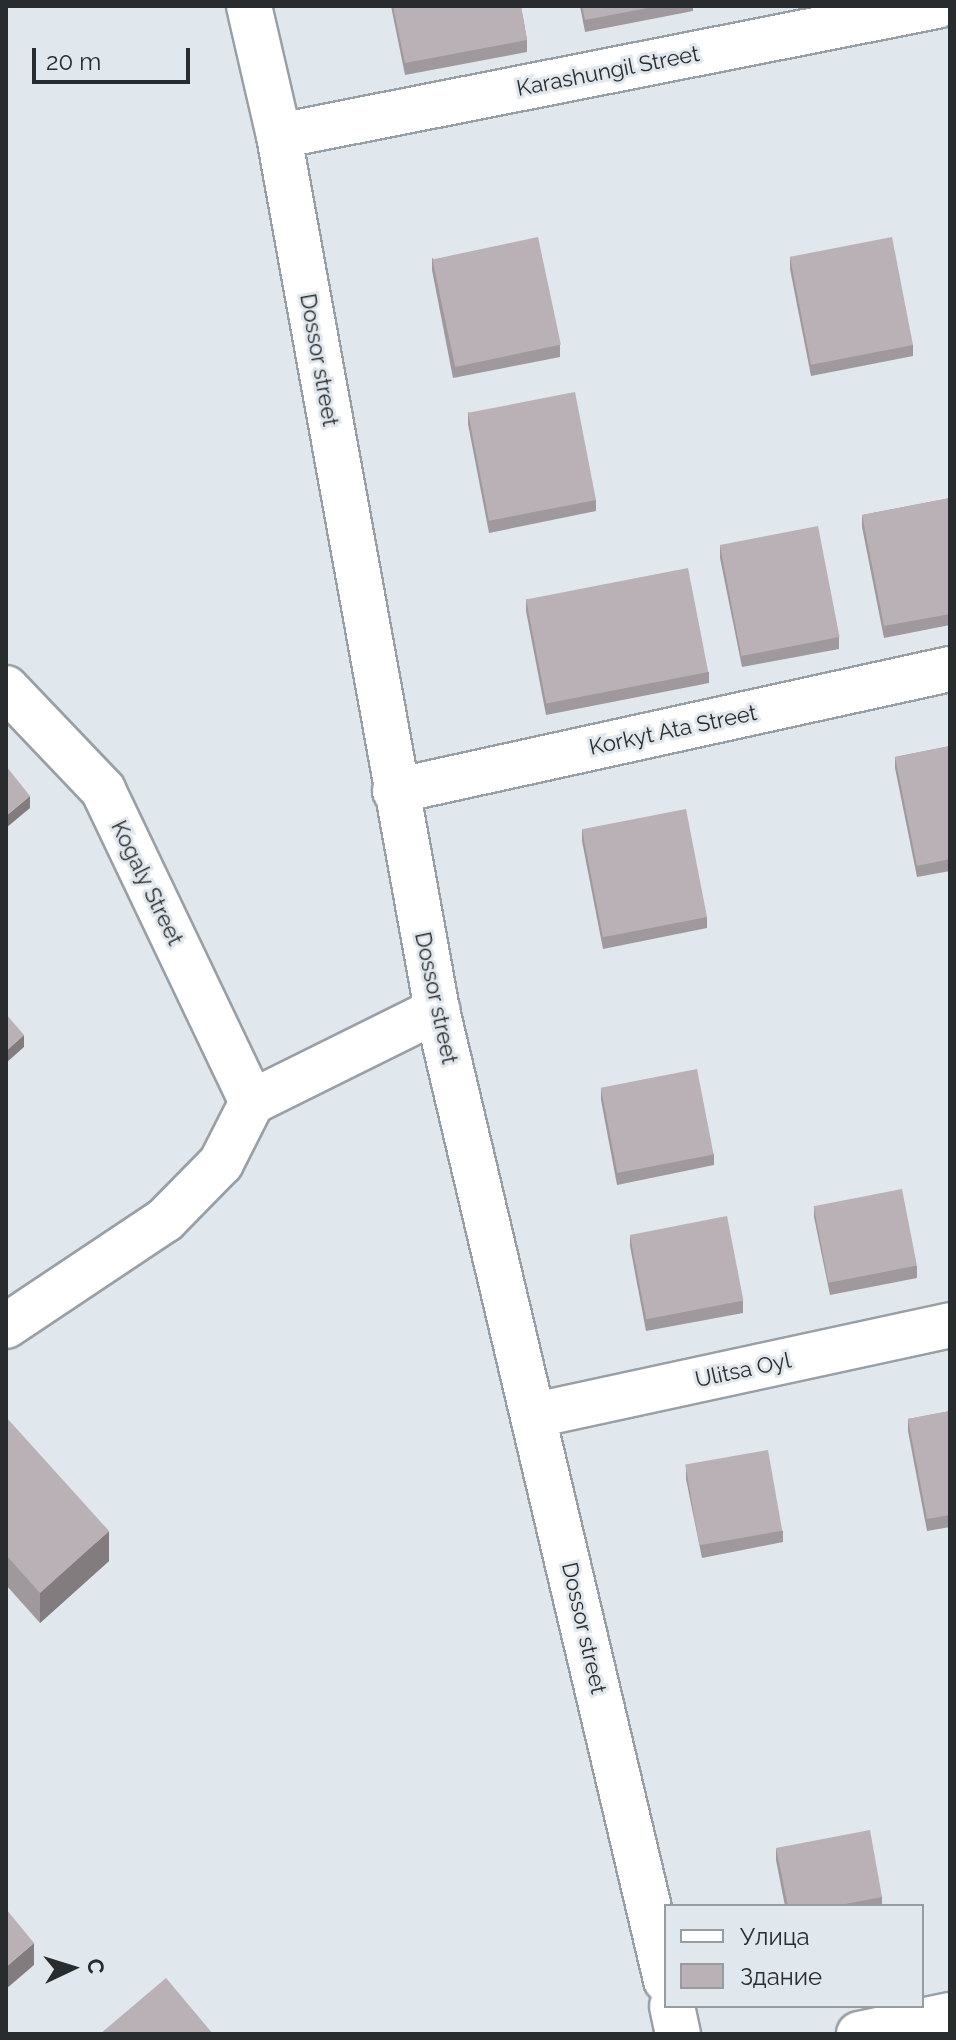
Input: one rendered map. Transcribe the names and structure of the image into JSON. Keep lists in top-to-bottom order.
{
  "streets": {
    "street": [
      "Karashungil Street",
      "Dossor street",
      "Korkyt Ata Street",
      "Kogaly Street",
      "Ulitsa Oyl"
    ]
  },
  "crossings": [
    ["Karashungil Street", "Dossor street"],
    ["Dossor street", "Korkyt Ata Street"],
    ["Dossor street", "Ulitsa Oyl"]
  ],
  "legend": ["Улица", "Здание"],
  "scale_bar": "20 m",
  "north": "right"
}
